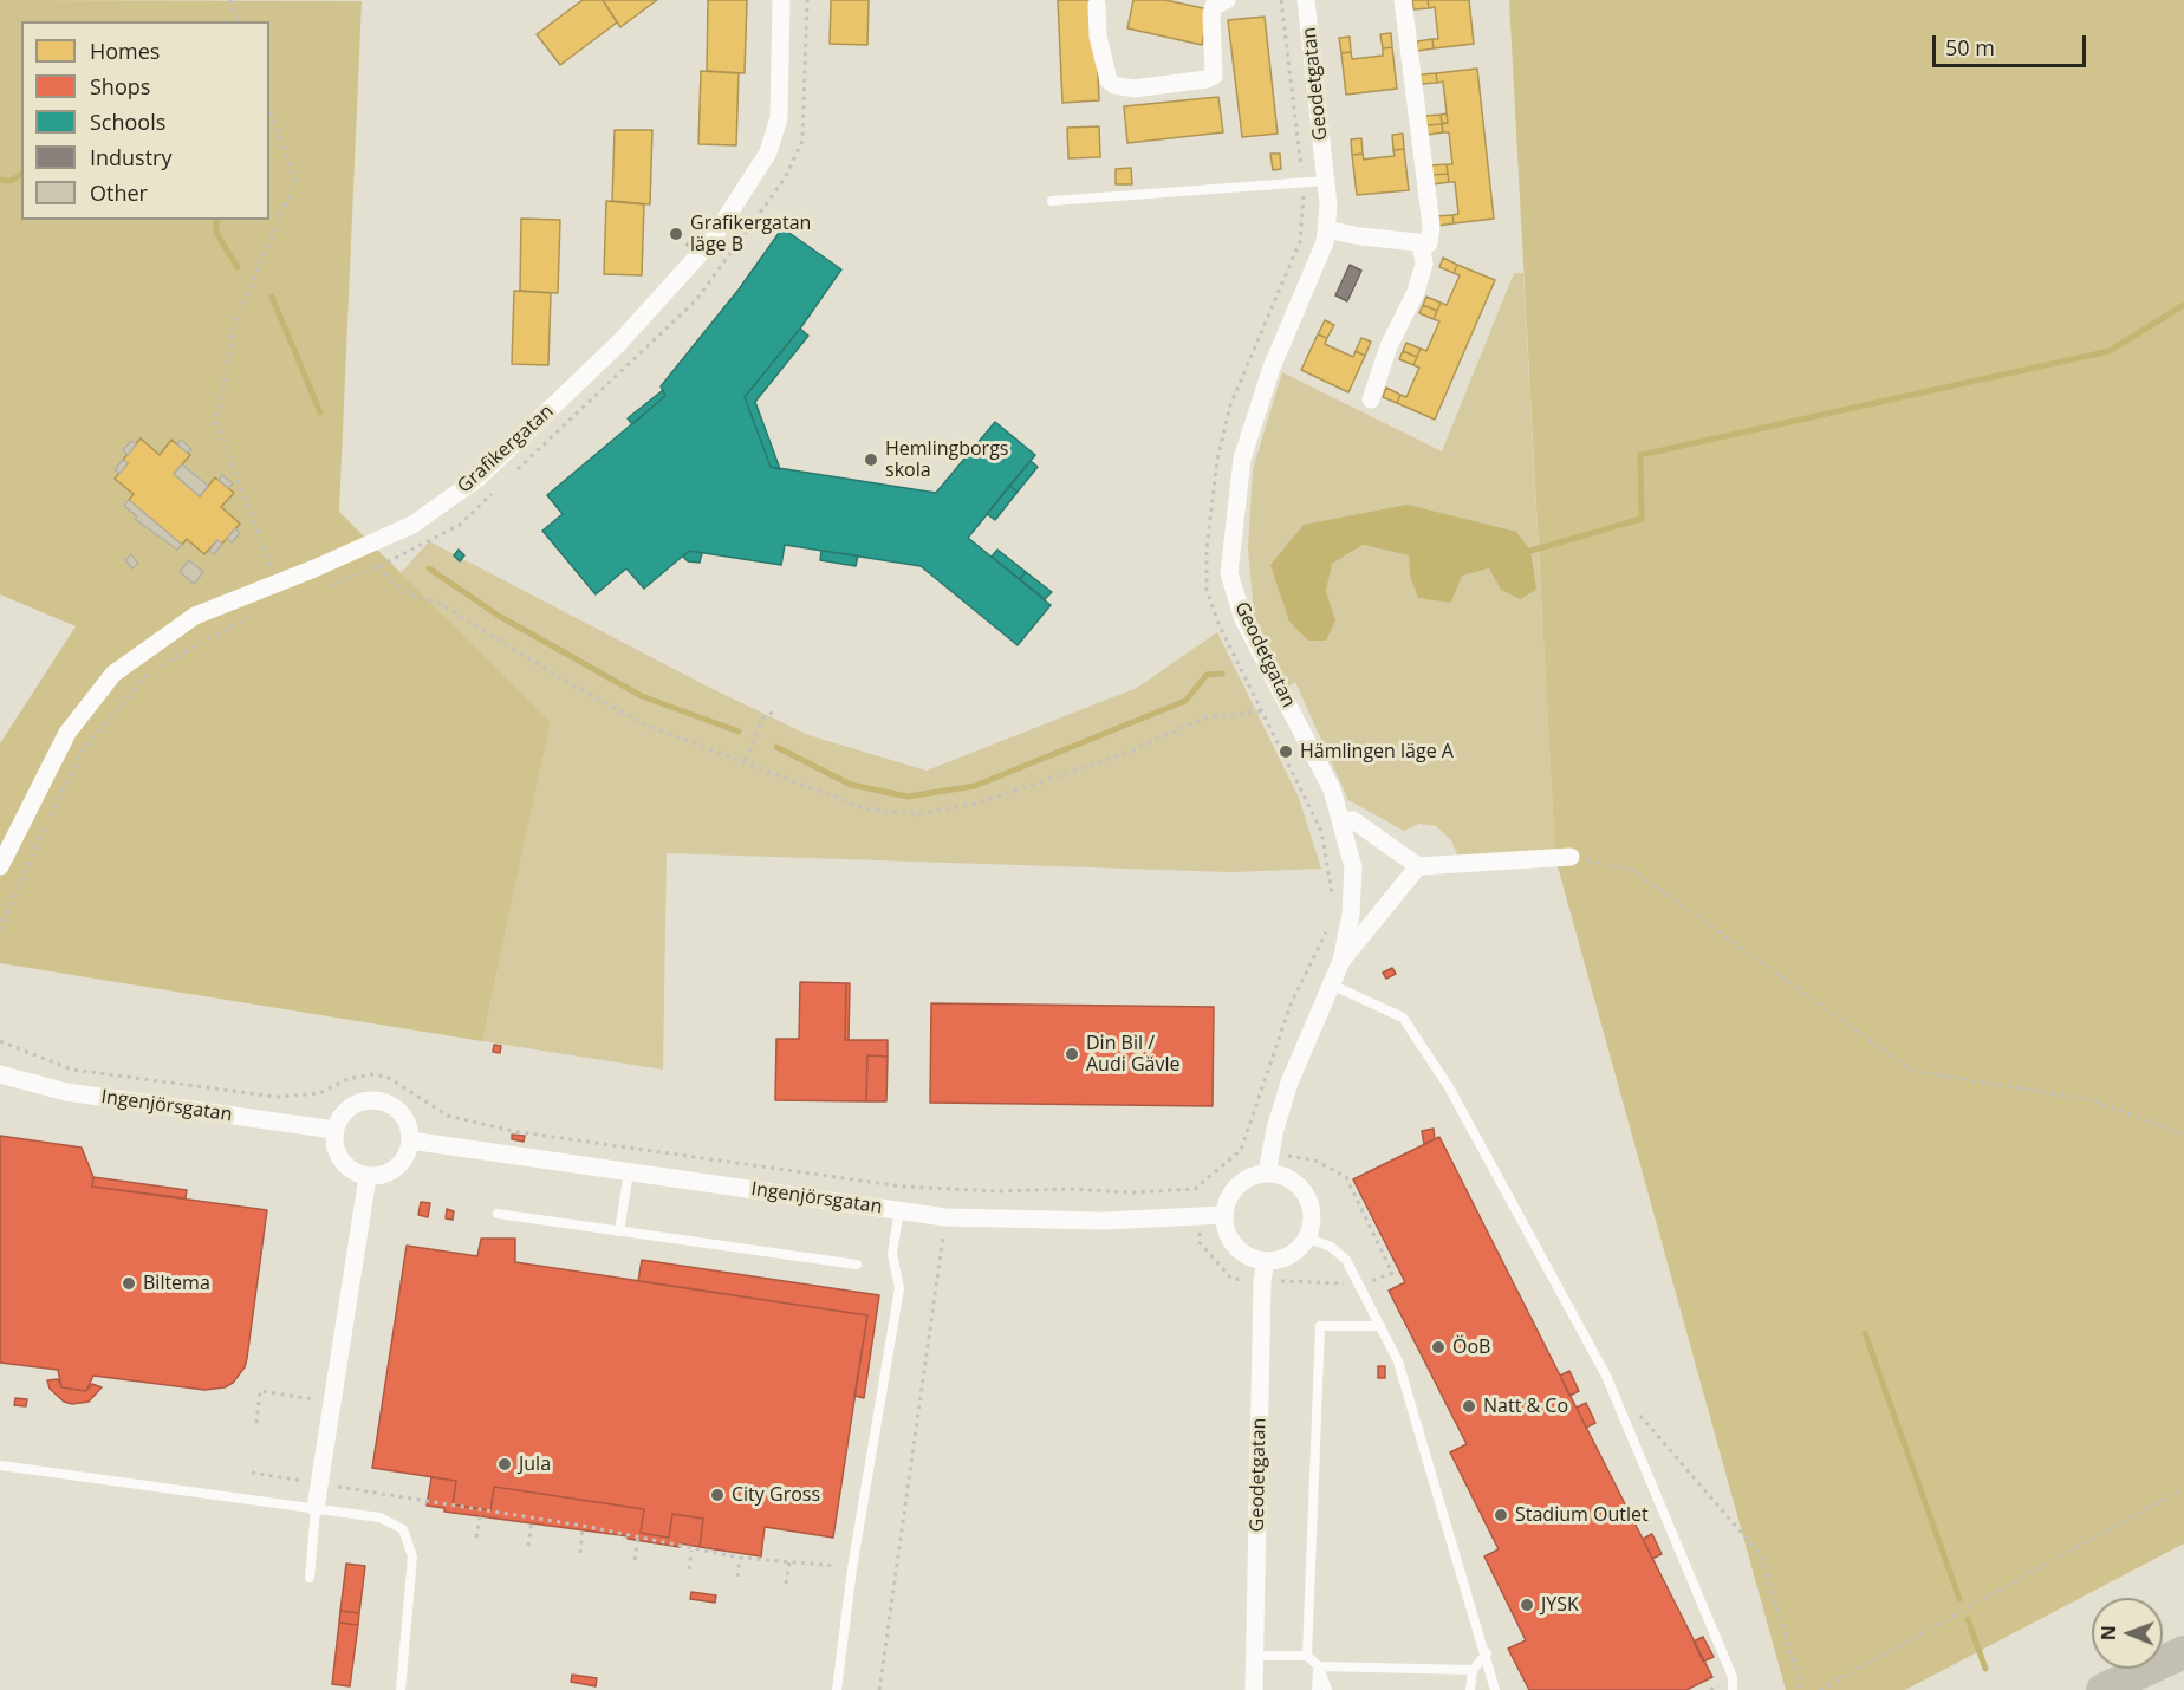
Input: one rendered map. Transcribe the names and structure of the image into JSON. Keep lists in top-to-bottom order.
{
  "streets": {
    "street": ["Geodetgatan", "Grafikergatan", "Ingenjörsgatan"]
  },
  "crossings": [
    ["Geodetgatan", "Ingenjörsgatan"]
  ],
  "places": [
    "Grafikergatan läge B",
    "Hemlingborgs skola",
    "Hämlingen läge A",
    "Din Bil / Audi Gävle",
    "Biltema",
    "ÖoB",
    "Natt & Co",
    "Jula",
    "City Gross",
    "Stadium Outlet",
    "JYSK"
  ],
  "legend": [
    "Homes",
    "Shops",
    "Schools",
    "Industry",
    "Other"
  ],
  "scale_bar": "50 m",
  "north": "left"
}
